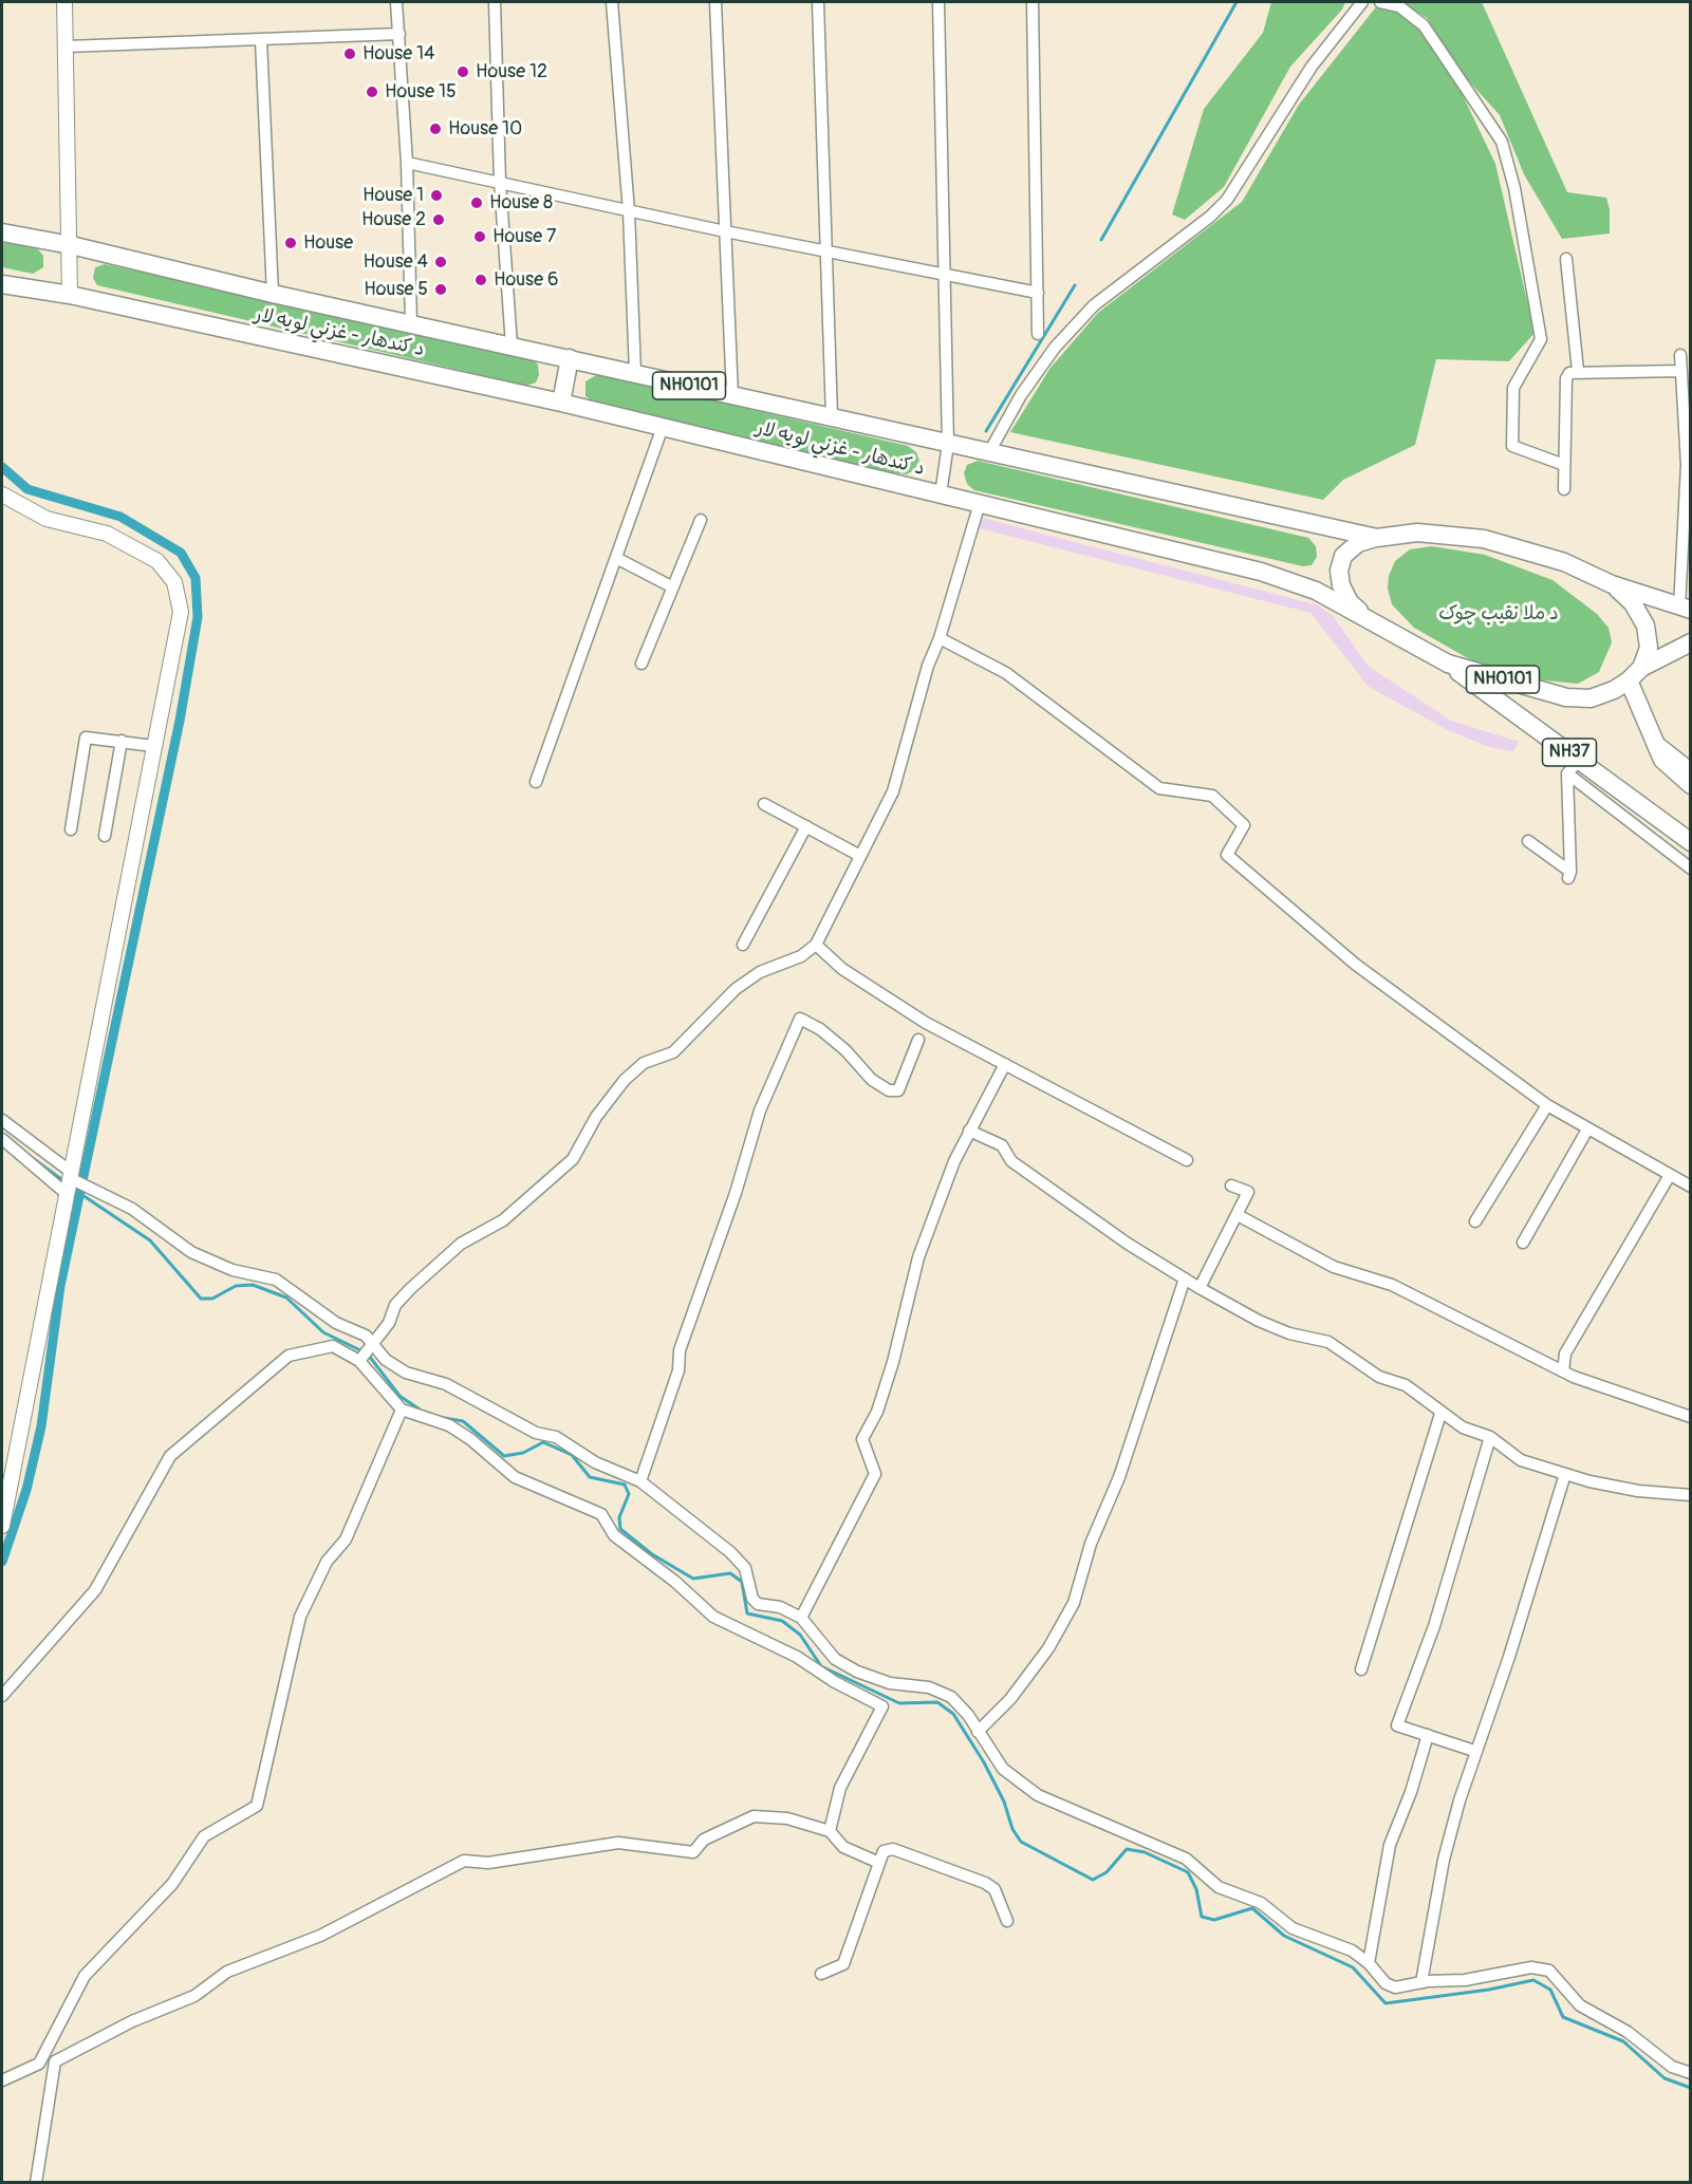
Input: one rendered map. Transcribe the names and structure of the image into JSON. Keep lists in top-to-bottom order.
{
  "streets": {
    "highway": ["د کندهار - غزني لويه لار", "NH0101", "NH37"]
  },
  "crossings": [
    ["د کندهار - غزني لويه لار", "NH0101"],
    ["د کندهار - غزني لويه لار", "NH37"]
  ],
  "parks": ["د ملا نقيب چوک"],
  "places": [
    "House 14",
    "House 12",
    "House 15",
    "House 10",
    "House 1",
    "House 8",
    "House 2",
    "House 7",
    "House",
    "House 4",
    "House 6",
    "House 5"
  ]
}
